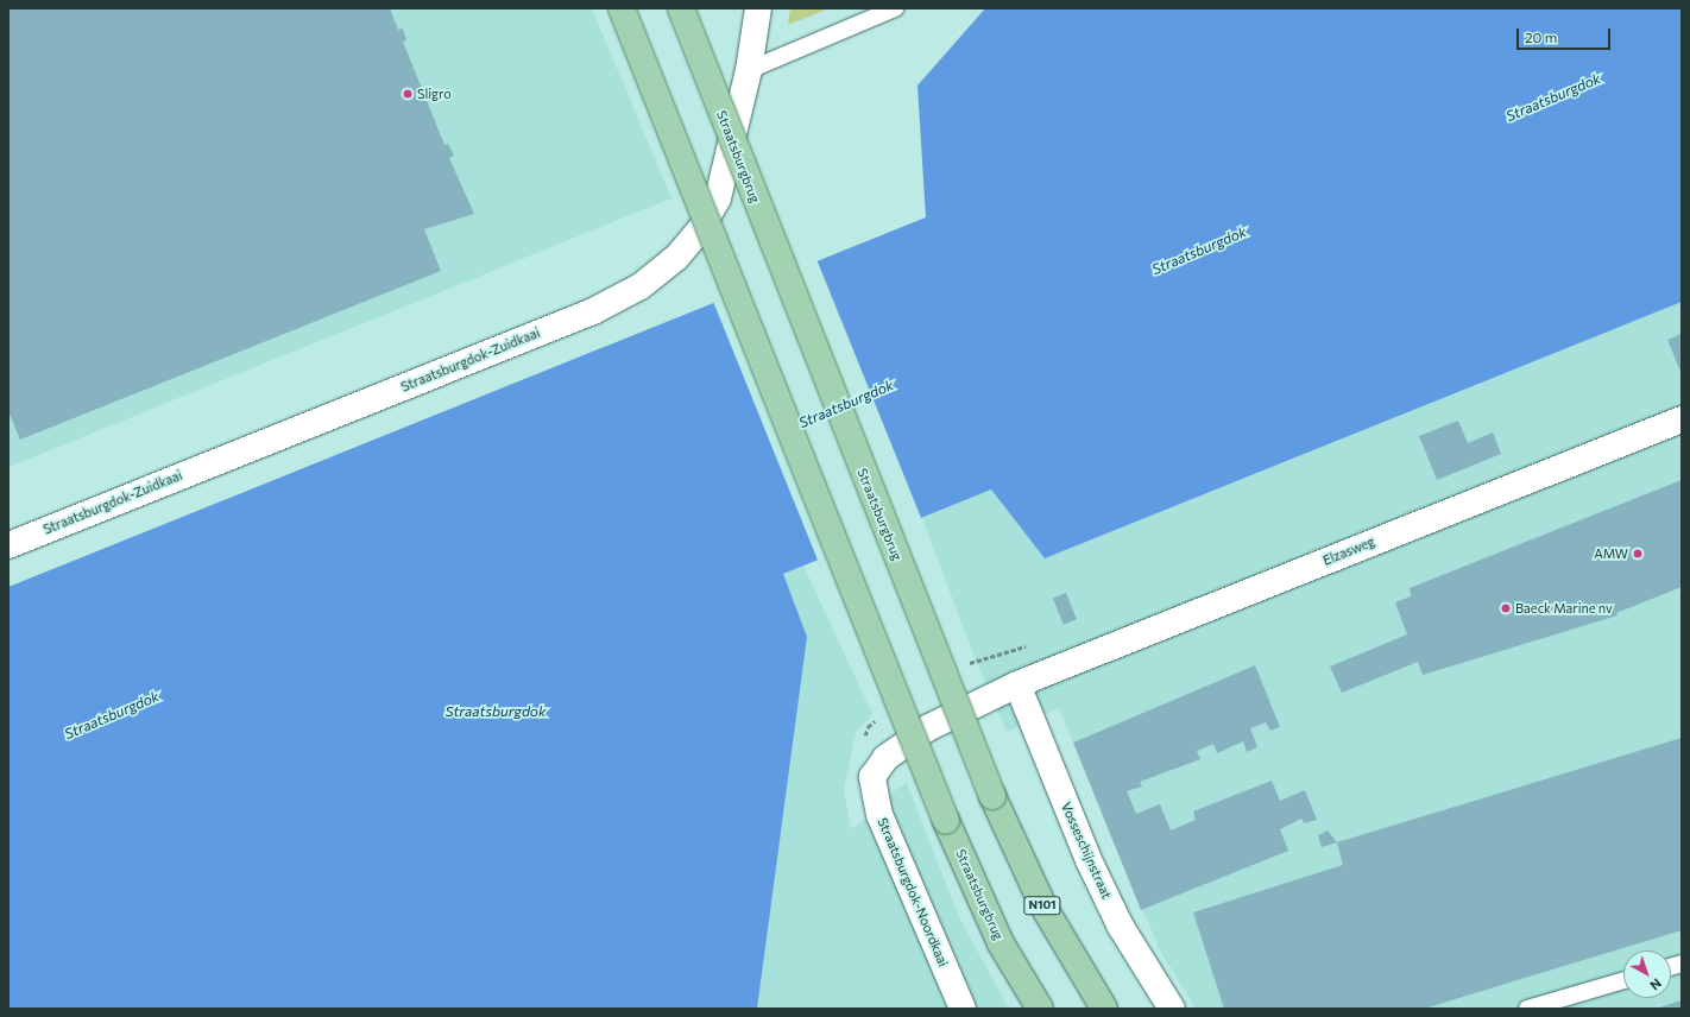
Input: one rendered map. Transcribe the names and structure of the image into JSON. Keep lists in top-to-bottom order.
{
  "streets": {
    "main road": ["Straatsburgbrug", "N101"],
    "street": [
      "Straatsburgdok-Zuidkaai",
      "Elzasweg",
      "Vosseschijnstraat",
      "Straatsburgdok-Noordkaai"
    ]
  },
  "crossings": [
    ["Elzasweg", "Vosseschijnstraat"],
    ["Elzasweg", "Straatsburgdok-Noordkaai"],
    ["Vosseschijnstraat", "Straatsburgdok-Noordkaai"]
  ],
  "water": ["Straatsburgdok"],
  "places": ["Sligro", "AMW", "Baeck Marine nv"],
  "scale_bar": "20 m",
  "north": "bottom right"
}
